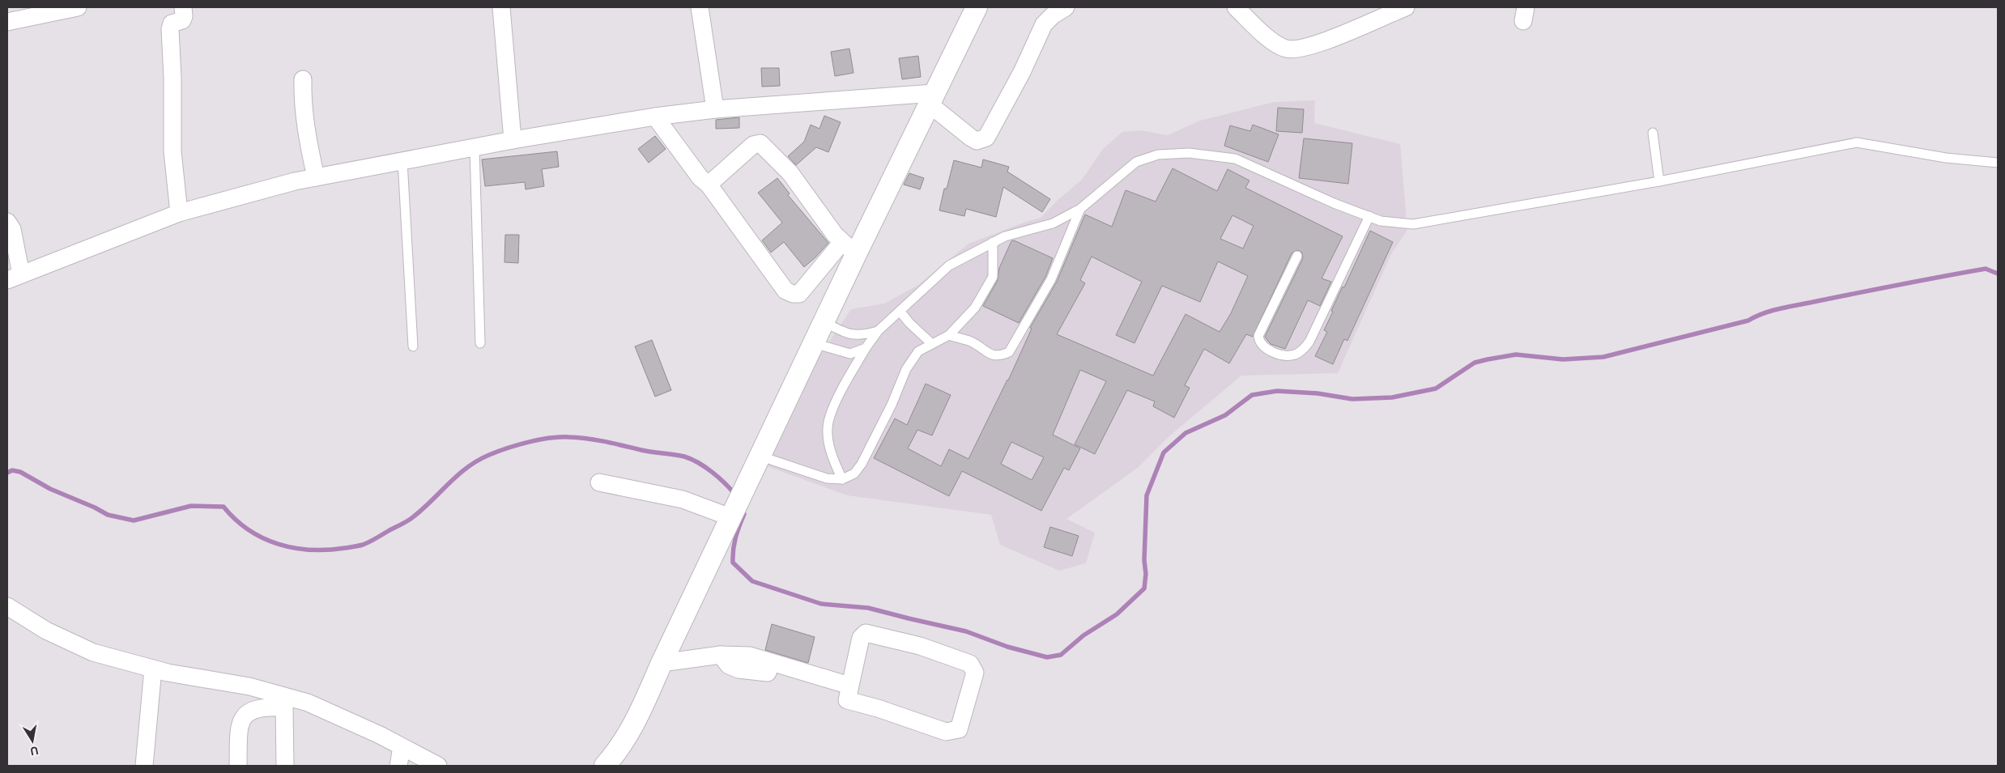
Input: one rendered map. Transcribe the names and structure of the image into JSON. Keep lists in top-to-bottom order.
{
  "north": "bottom"
}
